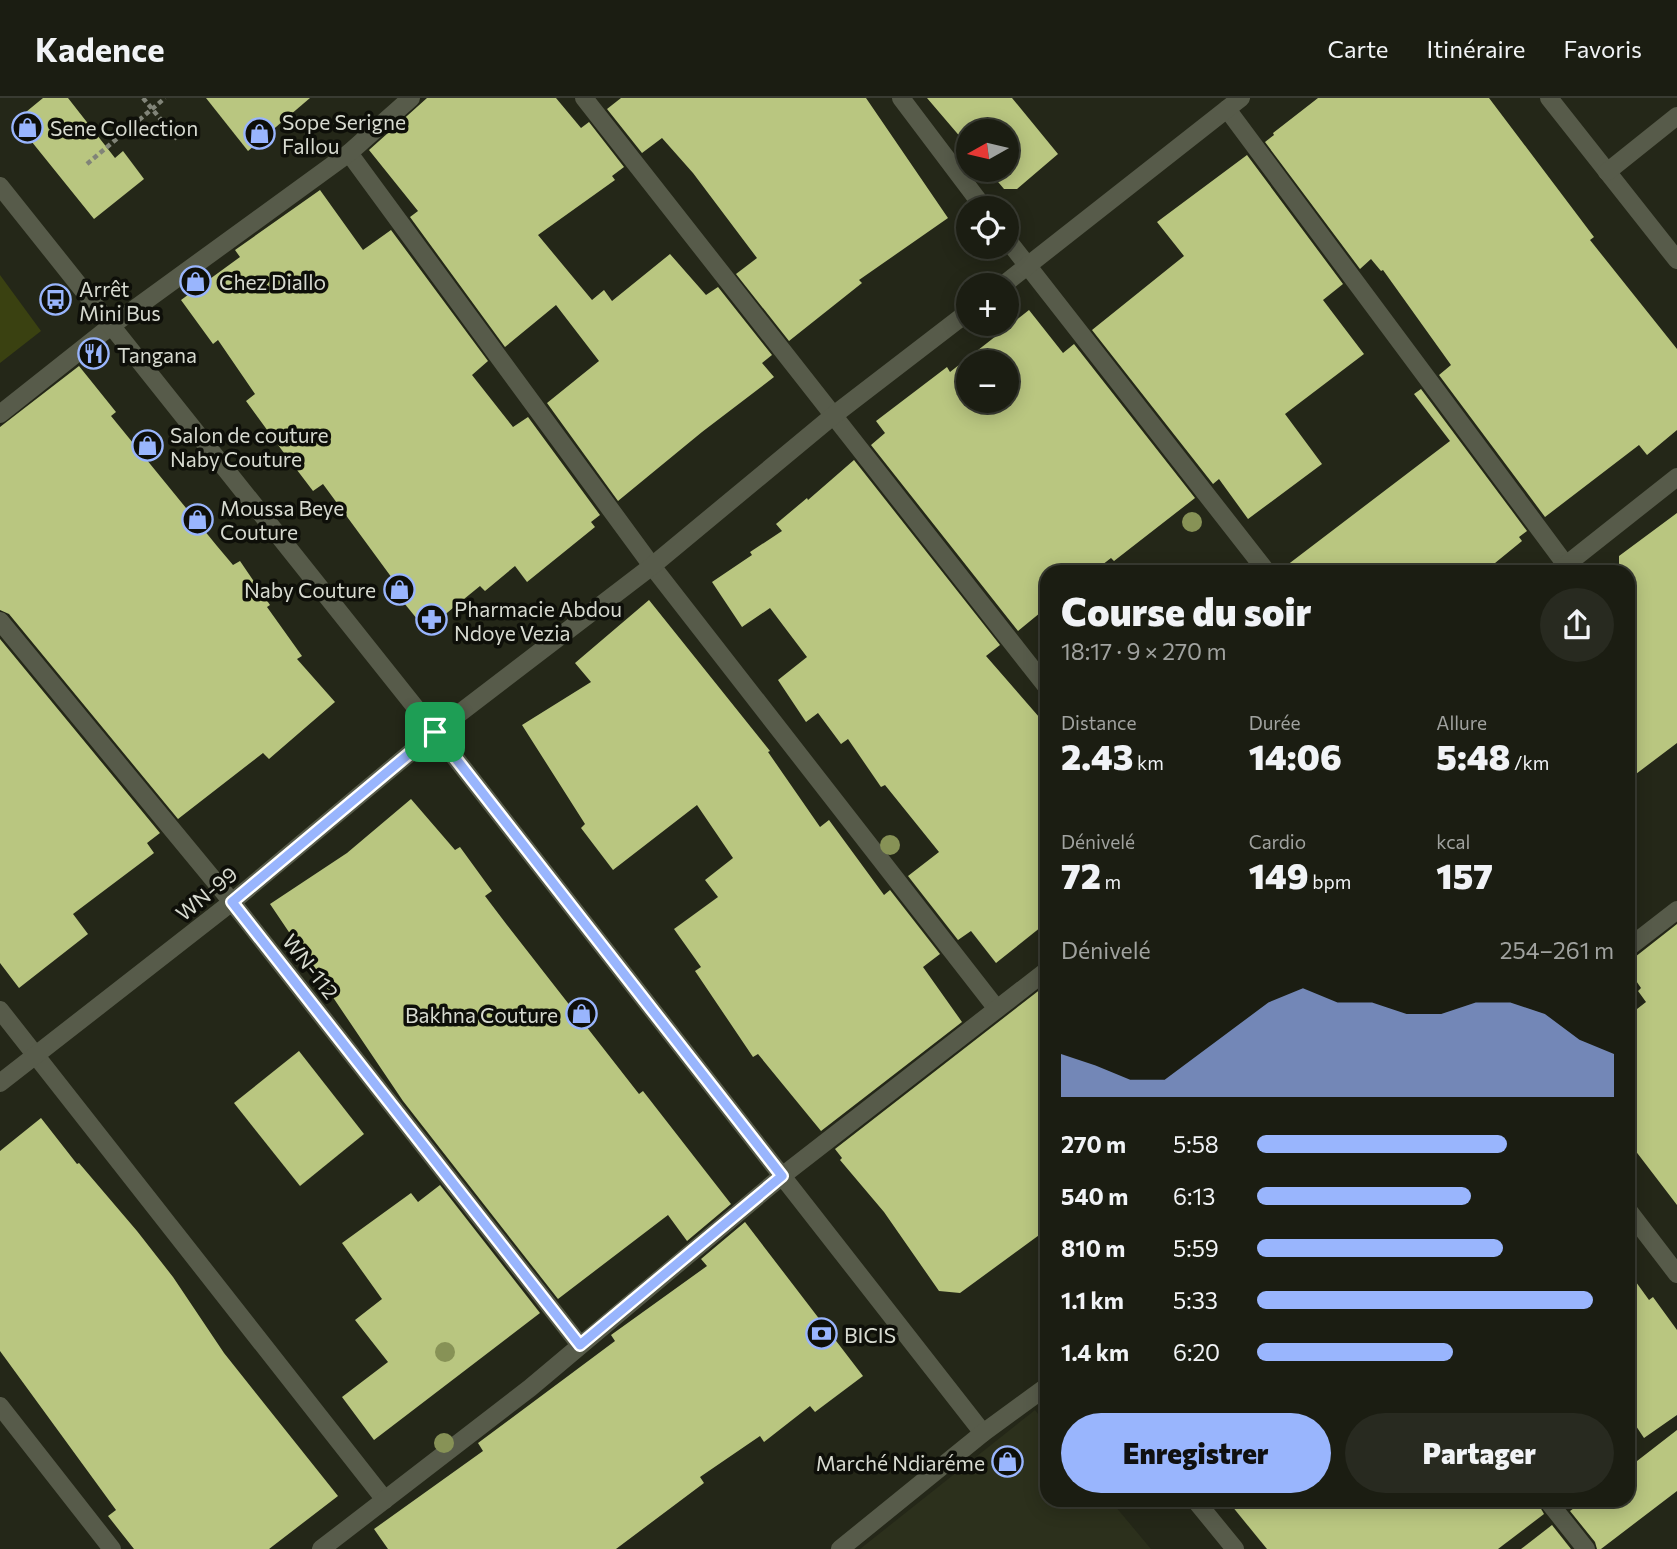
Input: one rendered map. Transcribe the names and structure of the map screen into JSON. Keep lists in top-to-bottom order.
{
  "streets": {
    "street": ["WN-99", "WN-112"]
  },
  "crossings": [
    ["WN-99", "WN-112"]
  ],
  "places": {
    "shop": [
      "Sene Collection",
      "Sope Serigne Fallou",
      "Chez Diallo",
      "Salon de couture Naby Couture",
      "Moussa Beye Couture",
      "Naby Couture",
      "Bakhna Couture",
      "Marché Ndiaréme"
    ],
    "bus stop": ["Arrêt Mini Bus"],
    "restaurant": ["Tangana"],
    "pharmacy": ["Pharmacie Abdou Ndoye Vezia"],
    "bank": ["BICIS"]
  },
  "north": "left",
  "page": {
    "header": "Kadence",
    "nav": ["Carte", "Itinéraire", "Favoris"],
    "map_buttons": ["+", "−"],
    "heading": ["Course du soir", "18:17 · 9 × 270 m"],
    "stats": [
      ["Distance", "2.43 km"],
      ["Durée", "14:06"],
      ["Allure", "5:48 /km"],
      ["Dénivelé", "72 m"],
      ["Cardio", "149 bpm"],
      ["kcal", "157"]
    ],
    "chart": ["Dénivelé", "254–261 m"],
    "list": [
      {
        "name": "270 m",
        "note": "5:58"
      },
      {
        "name": "540 m",
        "note": "6:13"
      },
      {
        "name": "810 m",
        "note": "5:59"
      },
      {
        "name": "1.1 km",
        "note": "5:33"
      },
      {
        "name": "1.4 km",
        "note": "6:20"
      }
    ],
    "buttons": ["Enregistrer", "Partager"]
  }
}
